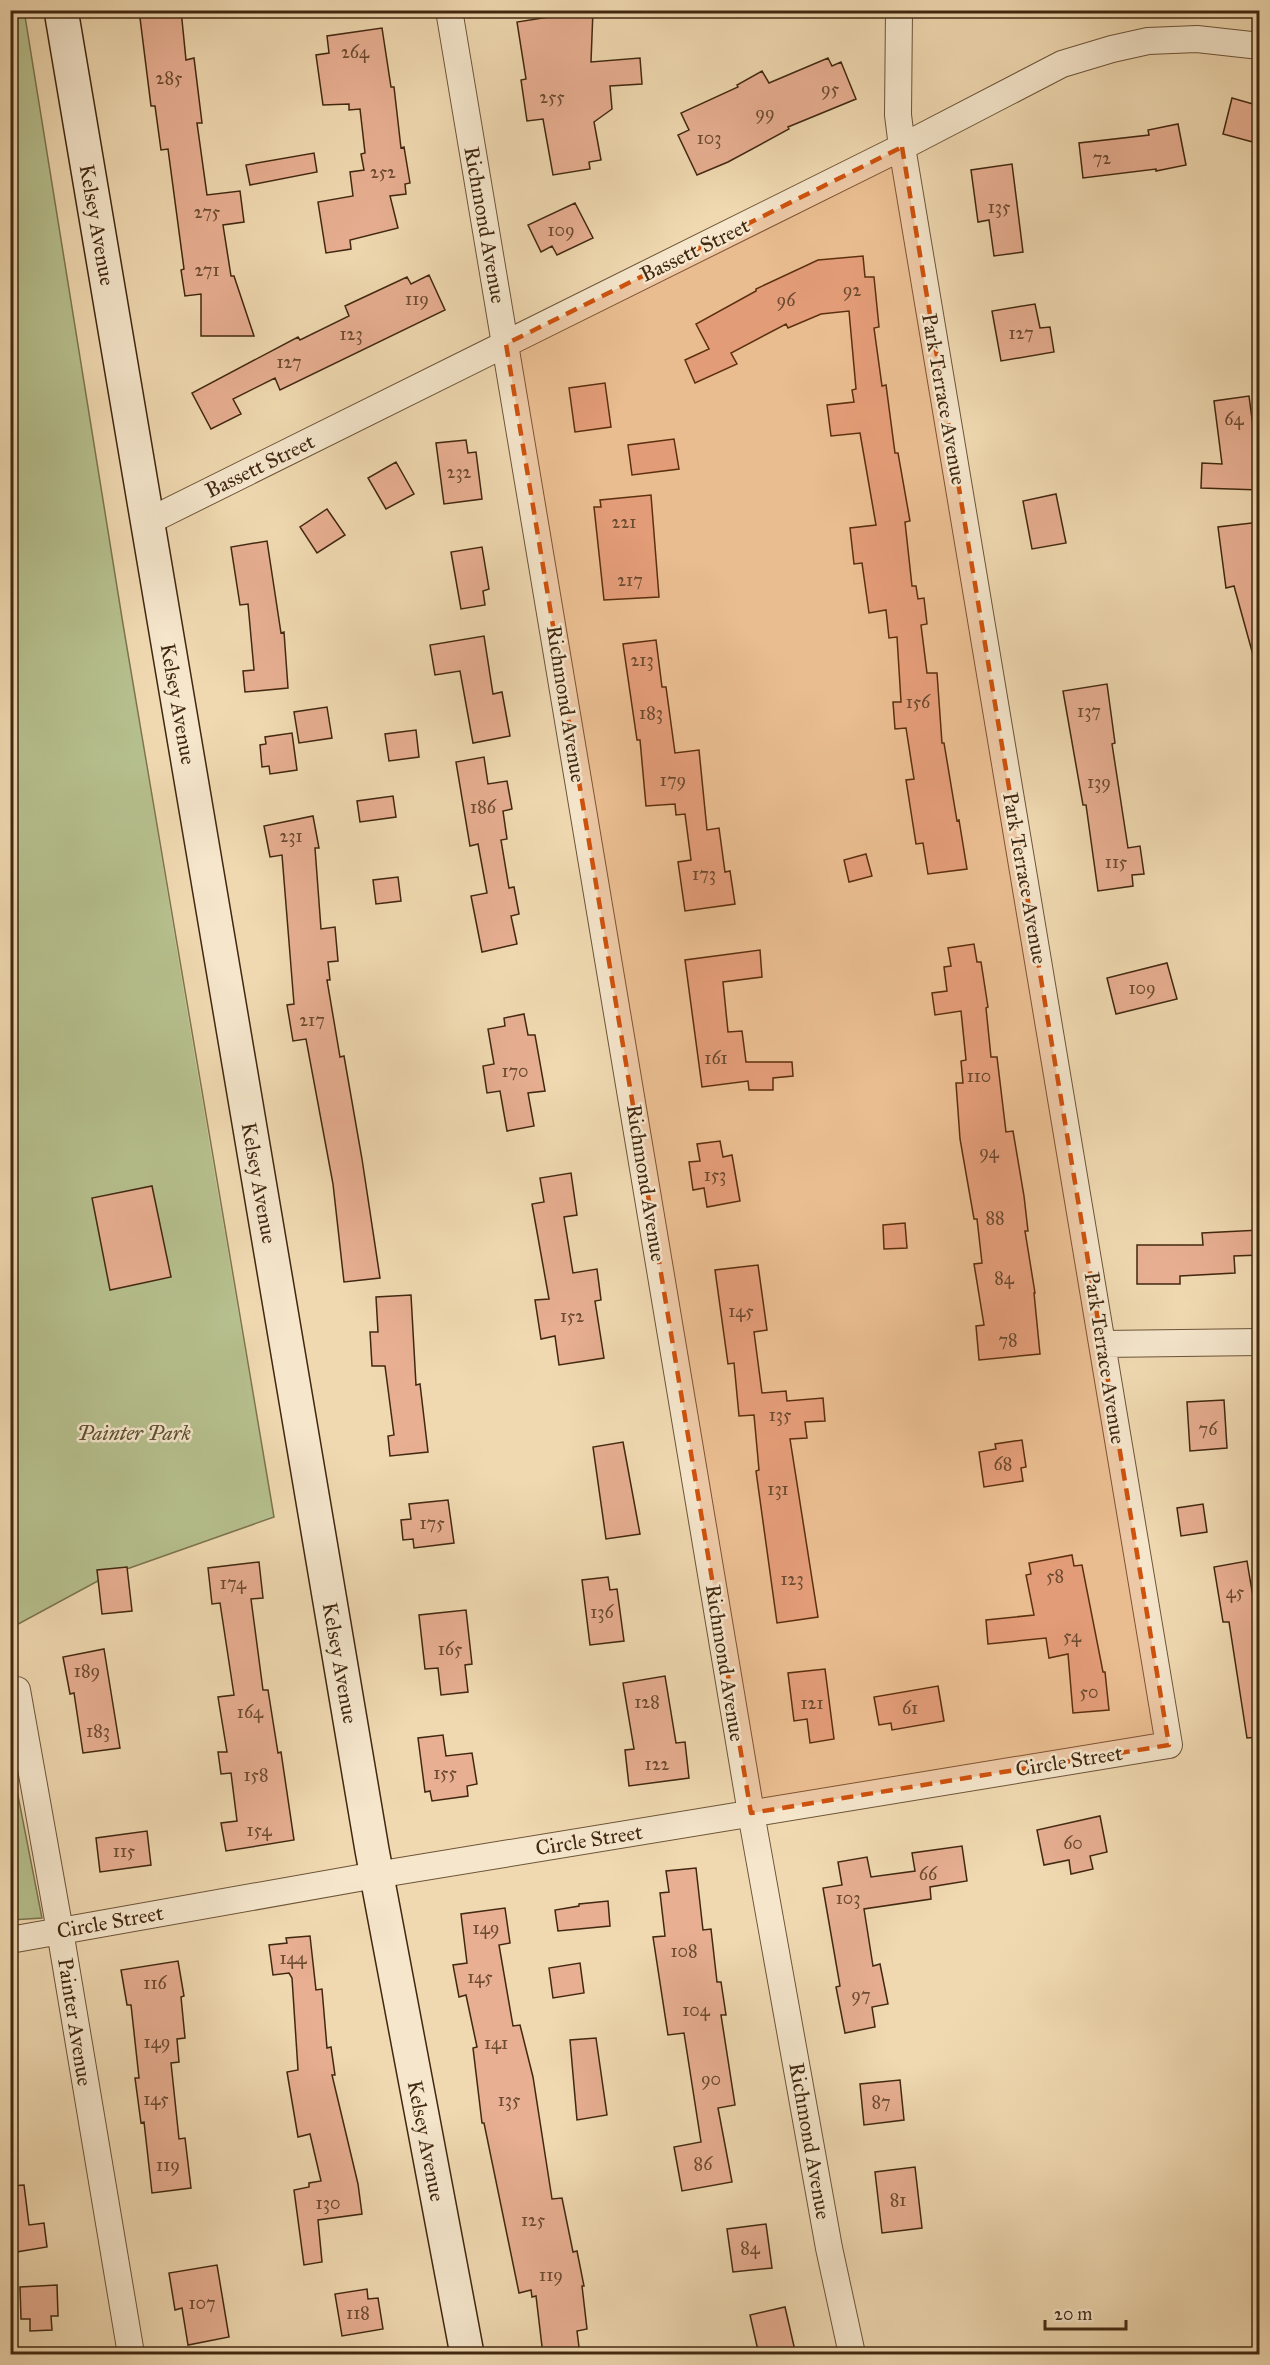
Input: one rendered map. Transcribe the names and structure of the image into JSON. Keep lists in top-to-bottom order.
{
  "streets": {
    "street": [
      "Kelsey Avenue",
      "Richmond Avenue",
      "Bassett Street",
      "Park Terrace Avenue",
      "Circle Street",
      "Painter Avenue"
    ]
  },
  "crossings": [
    ["Kelsey Avenue", "Bassett Street"],
    ["Kelsey Avenue", "Circle Street"],
    ["Richmond Avenue", "Bassett Street"],
    ["Richmond Avenue", "Circle Street"],
    ["Bassett Street", "Park Terrace Avenue"],
    ["Park Terrace Avenue", "Circle Street"],
    ["Circle Street", "Painter Avenue"]
  ],
  "parks": ["Painter Park"],
  "house_numbers": [
    "264",
    "285",
    "95",
    "255",
    "99",
    "103",
    "72",
    "252",
    "135",
    "275",
    "109",
    "271",
    "92",
    "119",
    "96",
    "127",
    "123",
    "127",
    "64",
    "232",
    "221",
    "217",
    "213",
    "156",
    "137",
    "183",
    "179",
    "139",
    "186",
    "231",
    "115",
    "173",
    "109",
    "217",
    "161",
    "170",
    "110",
    "94",
    "153",
    "88",
    "84",
    "145",
    "152",
    "78",
    "135",
    "76",
    "68",
    "131",
    "175",
    "58",
    "123",
    "174",
    "45",
    "136",
    "54",
    "165",
    "189",
    "50",
    "128",
    "121",
    "61",
    "164",
    "183",
    "122",
    "155",
    "158",
    "154",
    "60",
    "115",
    "66",
    "103",
    "149",
    "108",
    "144",
    "145",
    "116",
    "97",
    "104",
    "149",
    "141",
    "90",
    "145",
    "135",
    "87",
    "86",
    "119",
    "81",
    "130",
    "125",
    "84",
    "119",
    "107",
    "118"
  ],
  "scale_bar": "20 m"
}
